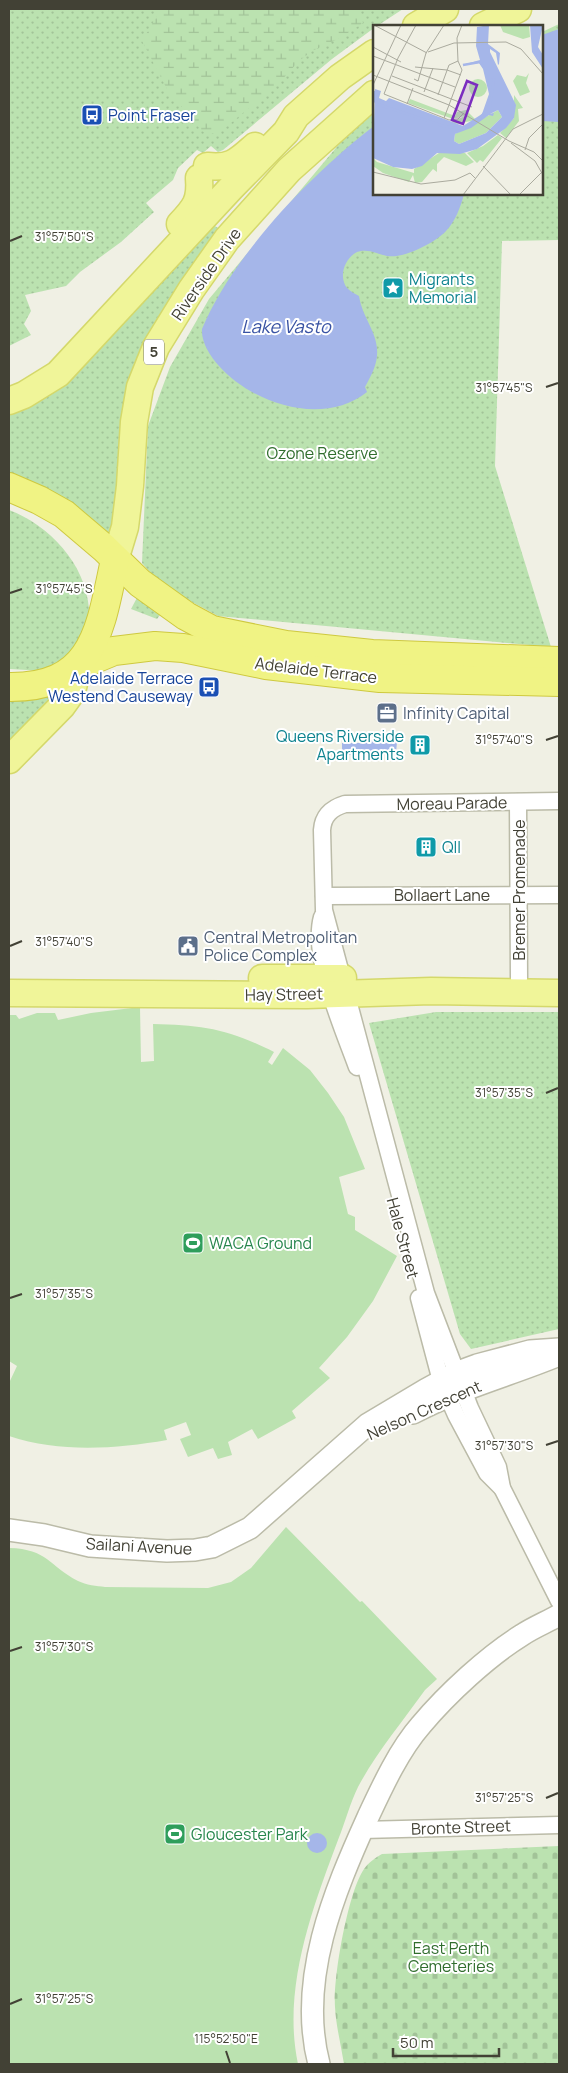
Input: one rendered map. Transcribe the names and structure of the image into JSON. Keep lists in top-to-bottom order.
{
  "streets": {
    "highway": ["5", "Adelaide Terrace"],
    "main road": ["Riverside Drive", "Hay Street"],
    "street": [
      "Moreau Parade",
      "Bremer Promenade",
      "Bollaert Lane",
      "Hale Street",
      "Nelson Crescent",
      "Sailani Avenue",
      "Bronte Street"
    ]
  },
  "crossings": [
    ["Riverside Drive", "5"],
    ["Riverside Drive", "Adelaide Terrace"],
    ["5", "Adelaide Terrace"],
    ["Moreau Parade", "Bremer Promenade"],
    ["Moreau Parade", "Hale Street"],
    ["Bremer Promenade", "Bollaert Lane"],
    ["Bremer Promenade", "Hay Street"],
    ["Bollaert Lane", "Hale Street"],
    ["Hay Street", "Hale Street"],
    ["Hale Street", "Nelson Crescent"],
    ["Nelson Crescent", "Sailani Avenue"]
  ],
  "water": ["Lake Vasto"],
  "parks": ["Ozone Reserve", "East Perth Cemeteries"],
  "places": {
    "bus stop": ["Point Fraser", "Adelaide Terrace Westend Causeway"],
    "place": ["Migrants Memorial"],
    "office": ["Infinity Capital"],
    "building": ["Queens Riverside Apartments", "QII"],
    "public building": ["Central Metropolitan Police Complex"],
    "sports": ["WACA Ground", "Gloucester Park"]
  },
  "scale_bar": "50 m",
  "coordinates": [
    "31°57'50\"S",
    "31°57'45\"S",
    "31°57'40\"S",
    "31°57'35\"S",
    "31°57'30\"S",
    "31°57'25\"S",
    "115°52'50\"E"
  ]
}
